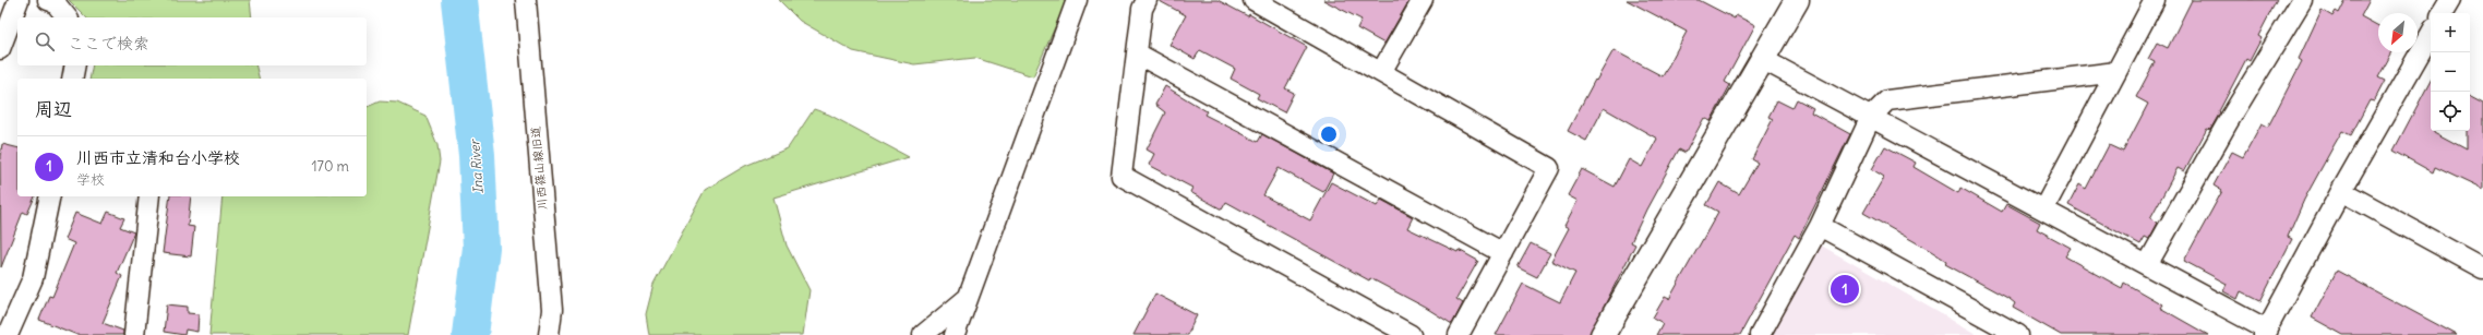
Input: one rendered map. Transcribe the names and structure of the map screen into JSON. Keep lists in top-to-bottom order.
{
  "streets": {
    "street": ["川西篠山線旧道"]
  },
  "water": ["Ina River"],
  "north": "bottom left",
  "page": {
    "map_buttons": ["+", "−"],
    "search": "ここで検索",
    "heading": "周辺",
    "list": [
      {
        "mark": "1",
        "name": "川西市立清和台小学校",
        "note": "学校",
        "value": "170 m"
      }
    ],
    "pins": "1"
  }
}
